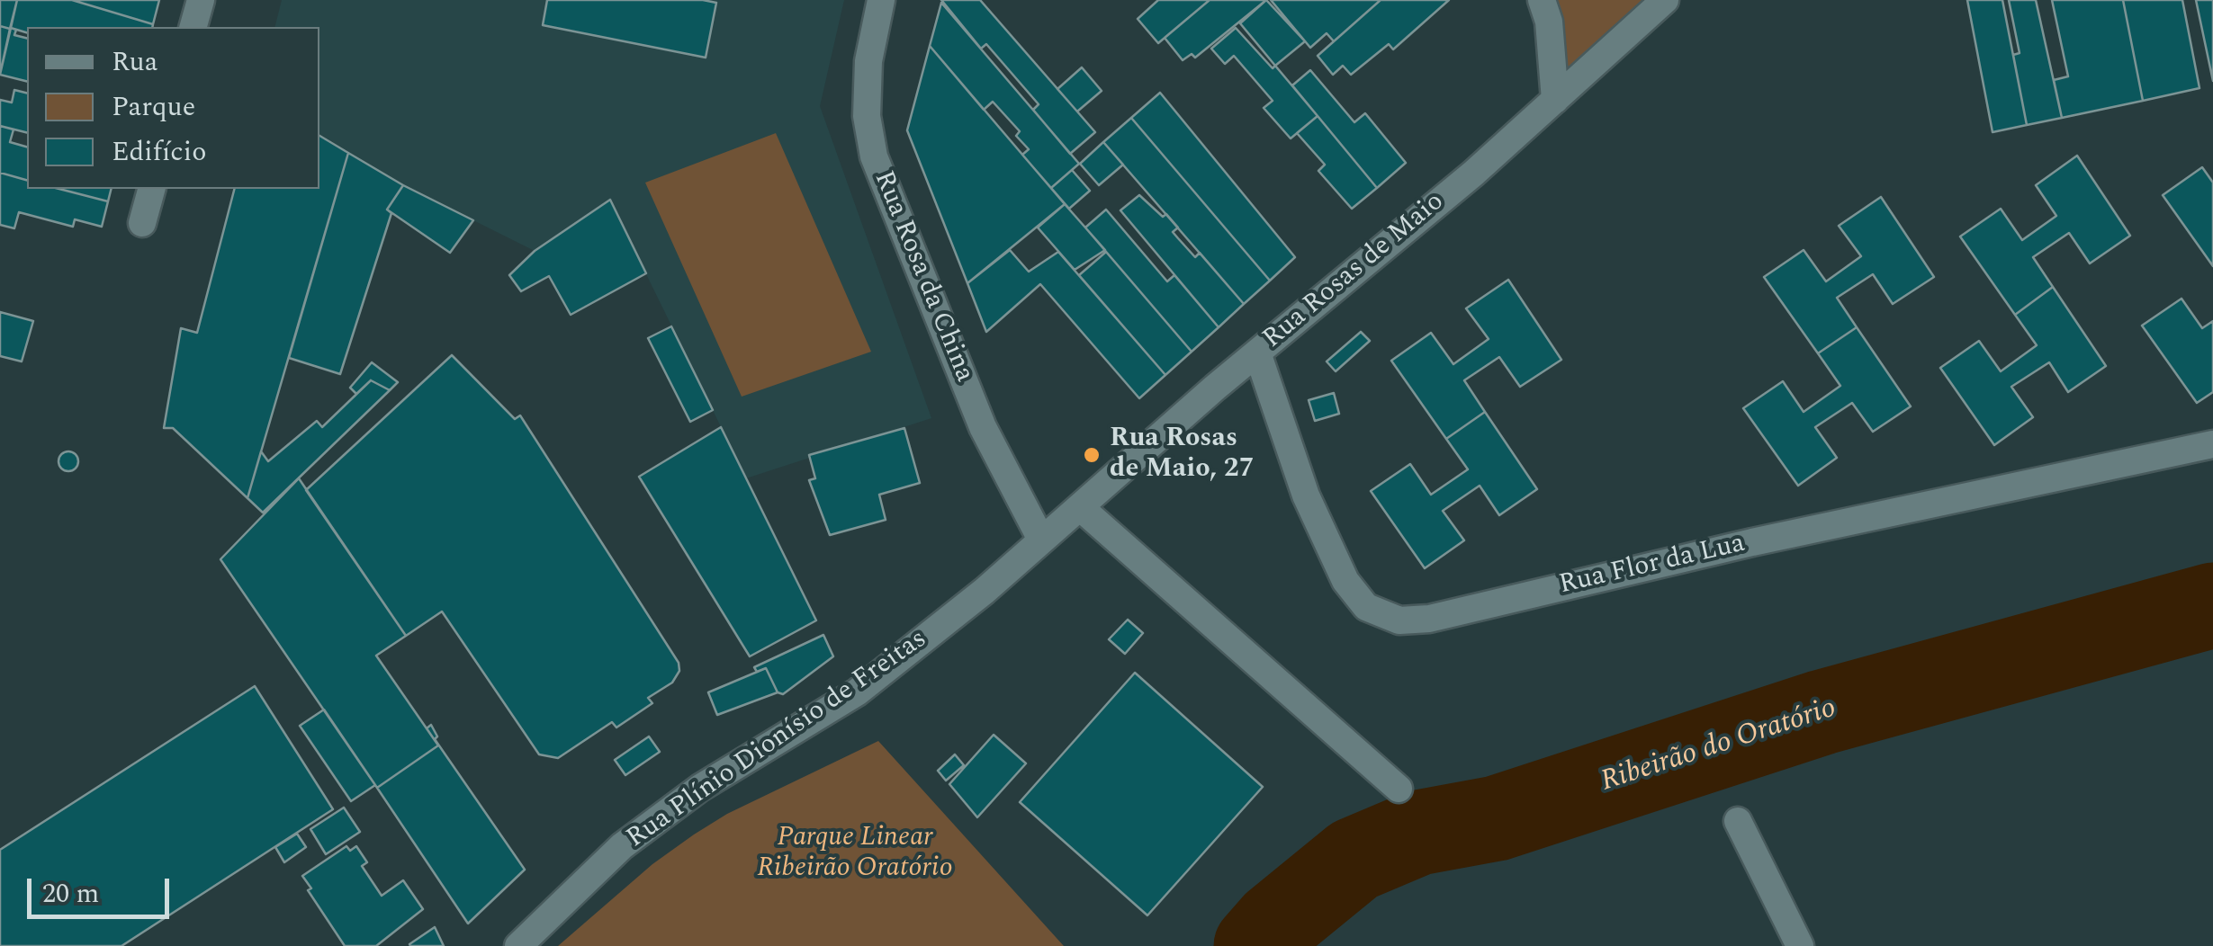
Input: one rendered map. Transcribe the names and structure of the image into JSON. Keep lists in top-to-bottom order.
{
  "streets": {
    "street": [
      "Rua Rosas de Maio",
      "Rua Rosa da China",
      "Rua Flor da Lua",
      "Rua Plínio Dionísio de Freitas"
    ]
  },
  "crossings": [
    ["Rua Rosas de Maio", "Rua Rosa da China"],
    ["Rua Rosas de Maio", "Rua Flor da Lua"],
    ["Rua Rosas de Maio", "Rua Plínio Dionísio de Freitas"],
    ["Rua Rosa da China", "Rua Plínio Dionísio de Freitas"]
  ],
  "water": ["Ribeirão do Oratório"],
  "parks": ["Parque Linear Ribeirão Oratório"],
  "places": ["Rua Rosas de Maio, 27"],
  "legend": ["Rua", "Parque", "Edifício"],
  "scale_bar": "20 m"
}
